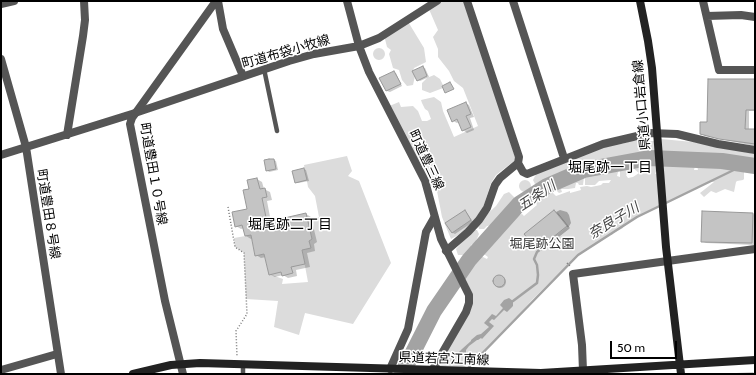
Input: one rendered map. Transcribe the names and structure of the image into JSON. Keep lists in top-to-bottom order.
{
  "streets": {
    "main road": ["県道小口岩倉線", "県道若宮江南線"],
    "street": [
      "町道布袋小牧線",
      "町道豊三線",
      "町道豊田１０号線",
      "町道豊田８号線"
    ]
  },
  "crossings": [
    ["町道布袋小牧線", "町道豊三線"],
    ["町道布袋小牧線", "町道豊田１０号線"],
    ["町道布袋小牧線", "町道豊田８号線"],
    ["県道小口岩倉線", "県道若宮江南線"],
    ["町道豊三線", "県道若宮江南線"],
    ["町道豊田１０号線", "県道若宮江南線"]
  ],
  "districts": ["堀尾跡一丁目", "堀尾跡二丁目"],
  "water": ["五条川", "奈良子川"],
  "parks": ["堀尾跡公園"],
  "scale_bar": "50 m"
}
